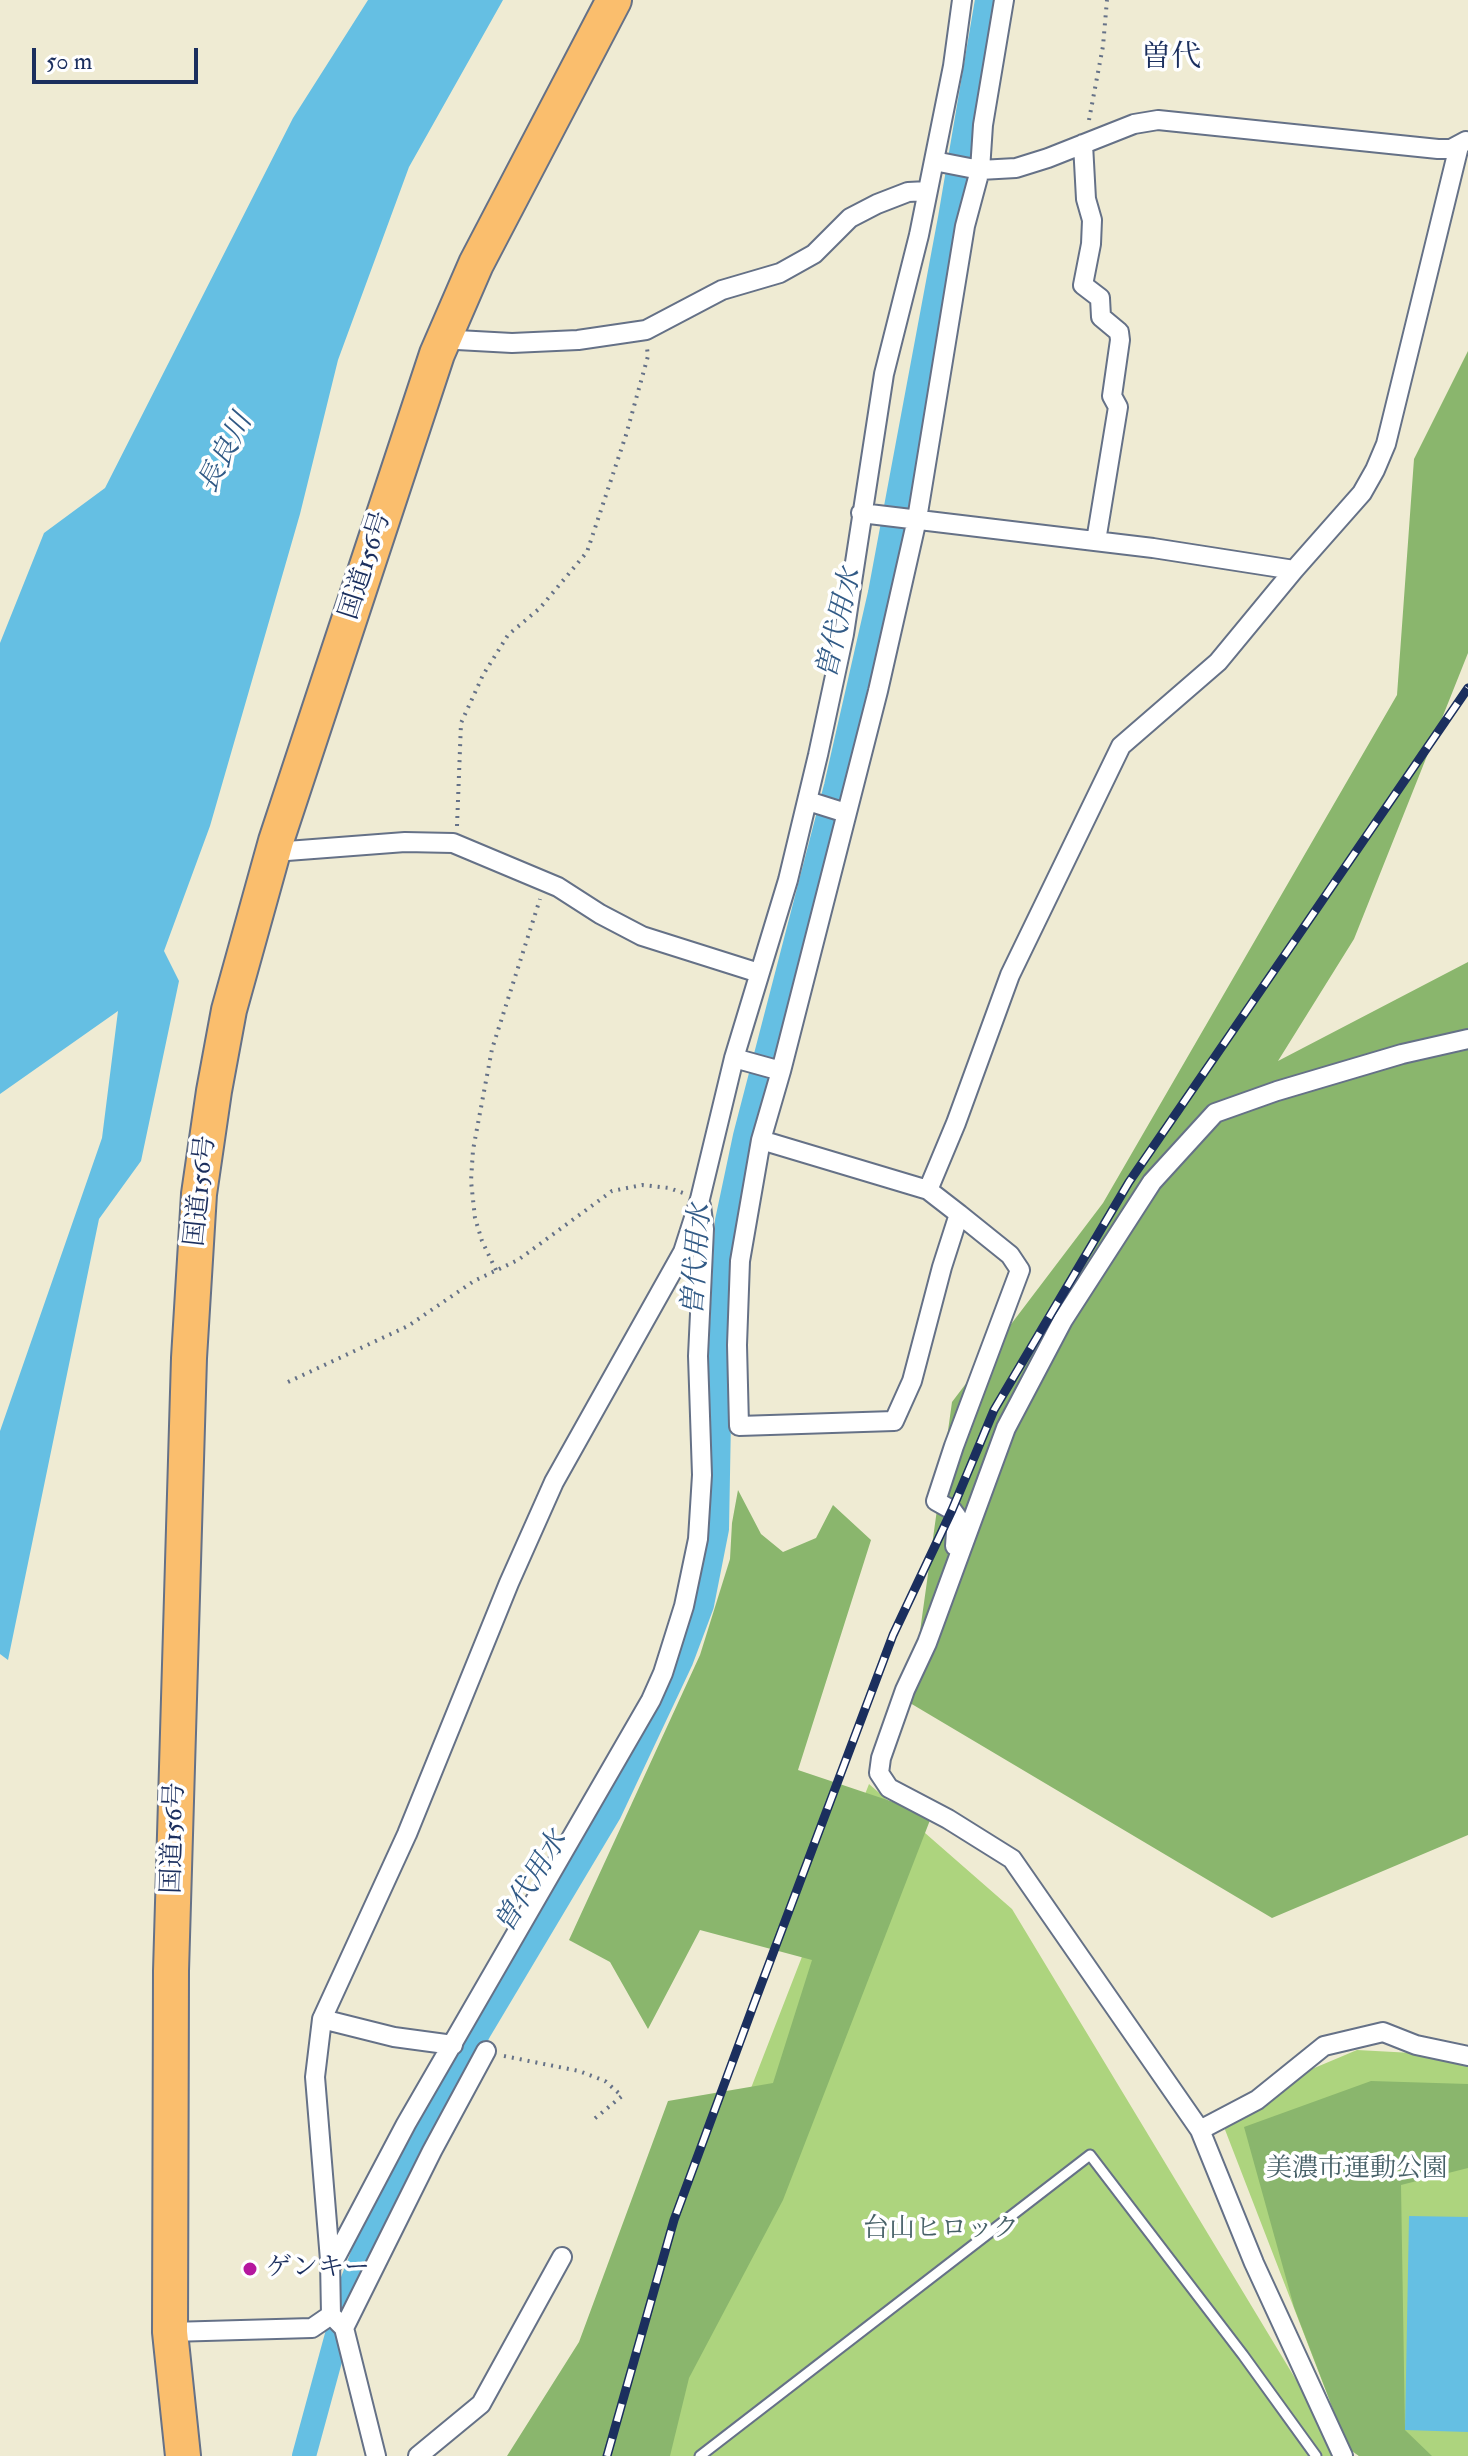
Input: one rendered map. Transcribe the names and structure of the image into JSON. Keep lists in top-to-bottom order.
{
  "streets": {
    "highway": ["国道156号"]
  },
  "districts": ["曽代"],
  "water": ["長良川", "曽代用水"],
  "parks": ["美濃市運動公園", "台山ヒロック"],
  "places": ["ゲンキー"],
  "scale_bar": "50 m"
}
